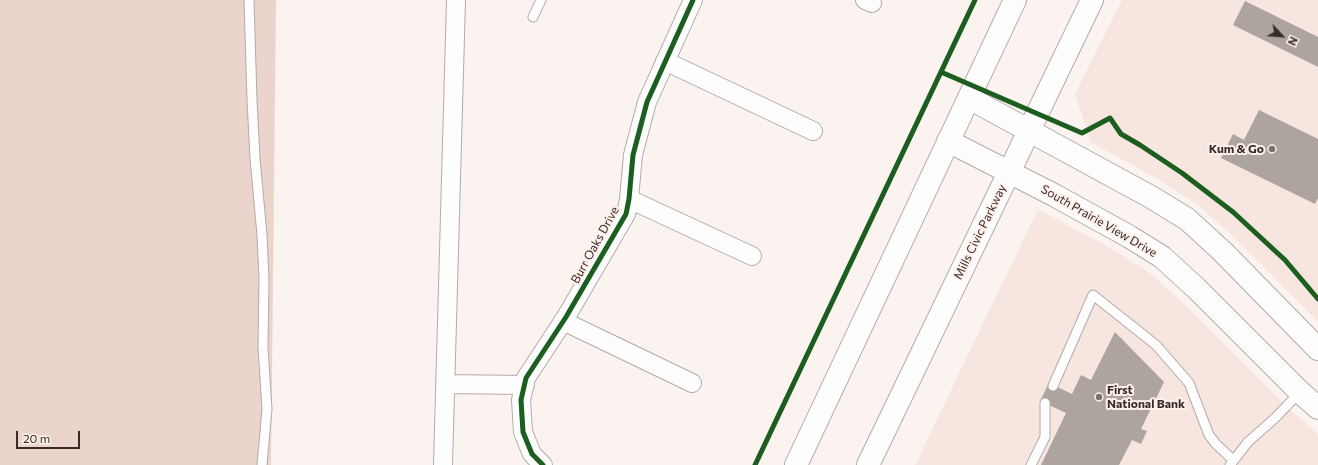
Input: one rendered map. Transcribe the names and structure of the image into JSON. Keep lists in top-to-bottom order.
{
  "streets": {
    "main road": ["South Prairie View Drive", "Mills Civic Parkway"],
    "street": ["Burr Oaks Drive"]
  },
  "crossings": [
    ["South Prairie View Drive", "Mills Civic Parkway"]
  ],
  "places": ["Kum & Go", "First National Bank"],
  "scale_bar": "20 m",
  "north": "bottom right"
}
